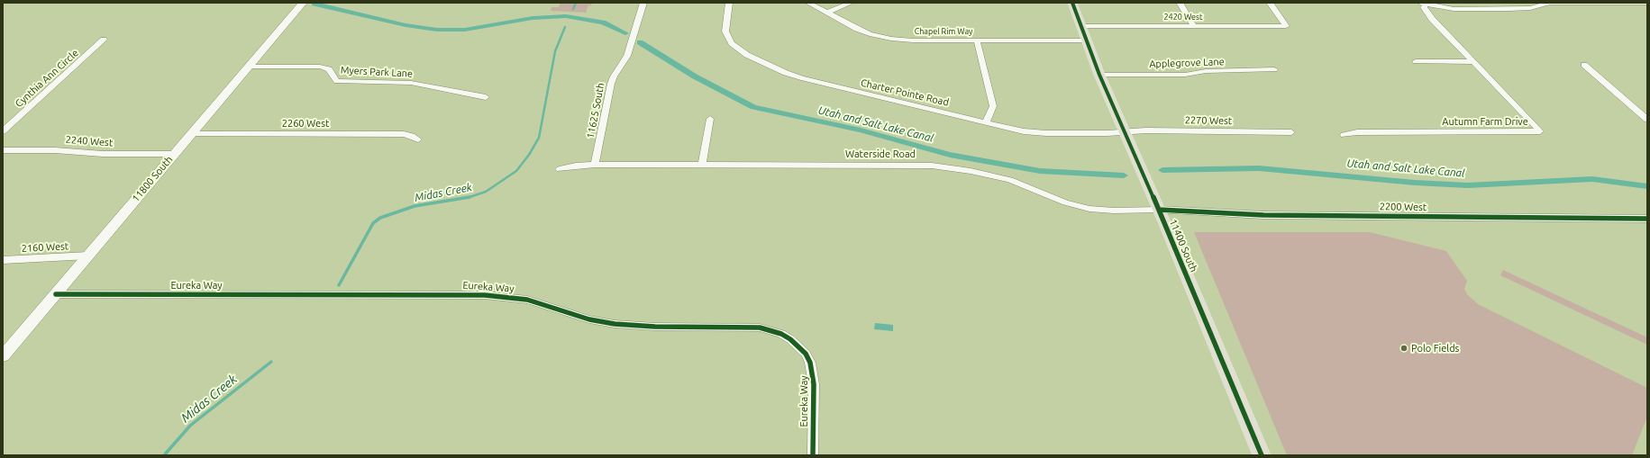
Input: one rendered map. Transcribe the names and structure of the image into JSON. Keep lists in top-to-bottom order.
{
  "streets": {
    "main road": ["11800 South", "11400 South"],
    "street": [
      "2420 West",
      "Chapel Rim Way",
      "Applegrove Lane",
      "Myers Park Lane",
      "Cynthia Ann Circle",
      "Charter Pointe Road",
      "11625 South",
      "2270 West",
      "Autumn Farm Drive",
      "2260 West",
      "2240 West",
      "Waterside Road",
      "2200 West",
      "2160 West",
      "Eureka Way"
    ]
  },
  "crossings": [
    ["2420 West", "11400 South"],
    ["Chapel Rim Way", "11400 South"],
    ["Applegrove Lane", "11400 South"],
    ["Myers Park Lane", "11800 South"],
    ["Charter Pointe Road", "2270 West"],
    ["Charter Pointe Road", "11400 South"],
    ["11625 South", "Waterside Road"],
    ["2270 West", "11400 South"],
    ["2260 West", "11800 South"],
    ["2240 West", "11800 South"],
    ["Waterside Road", "2200 West"],
    ["Waterside Road", "11400 South"],
    ["11800 South", "2160 West"],
    ["11800 South", "Eureka Way"],
    ["2200 West", "11400 South"]
  ],
  "water": ["Utah and Salt Lake Canal", "Midas Creek"],
  "places": ["Polo Fields"]
}
